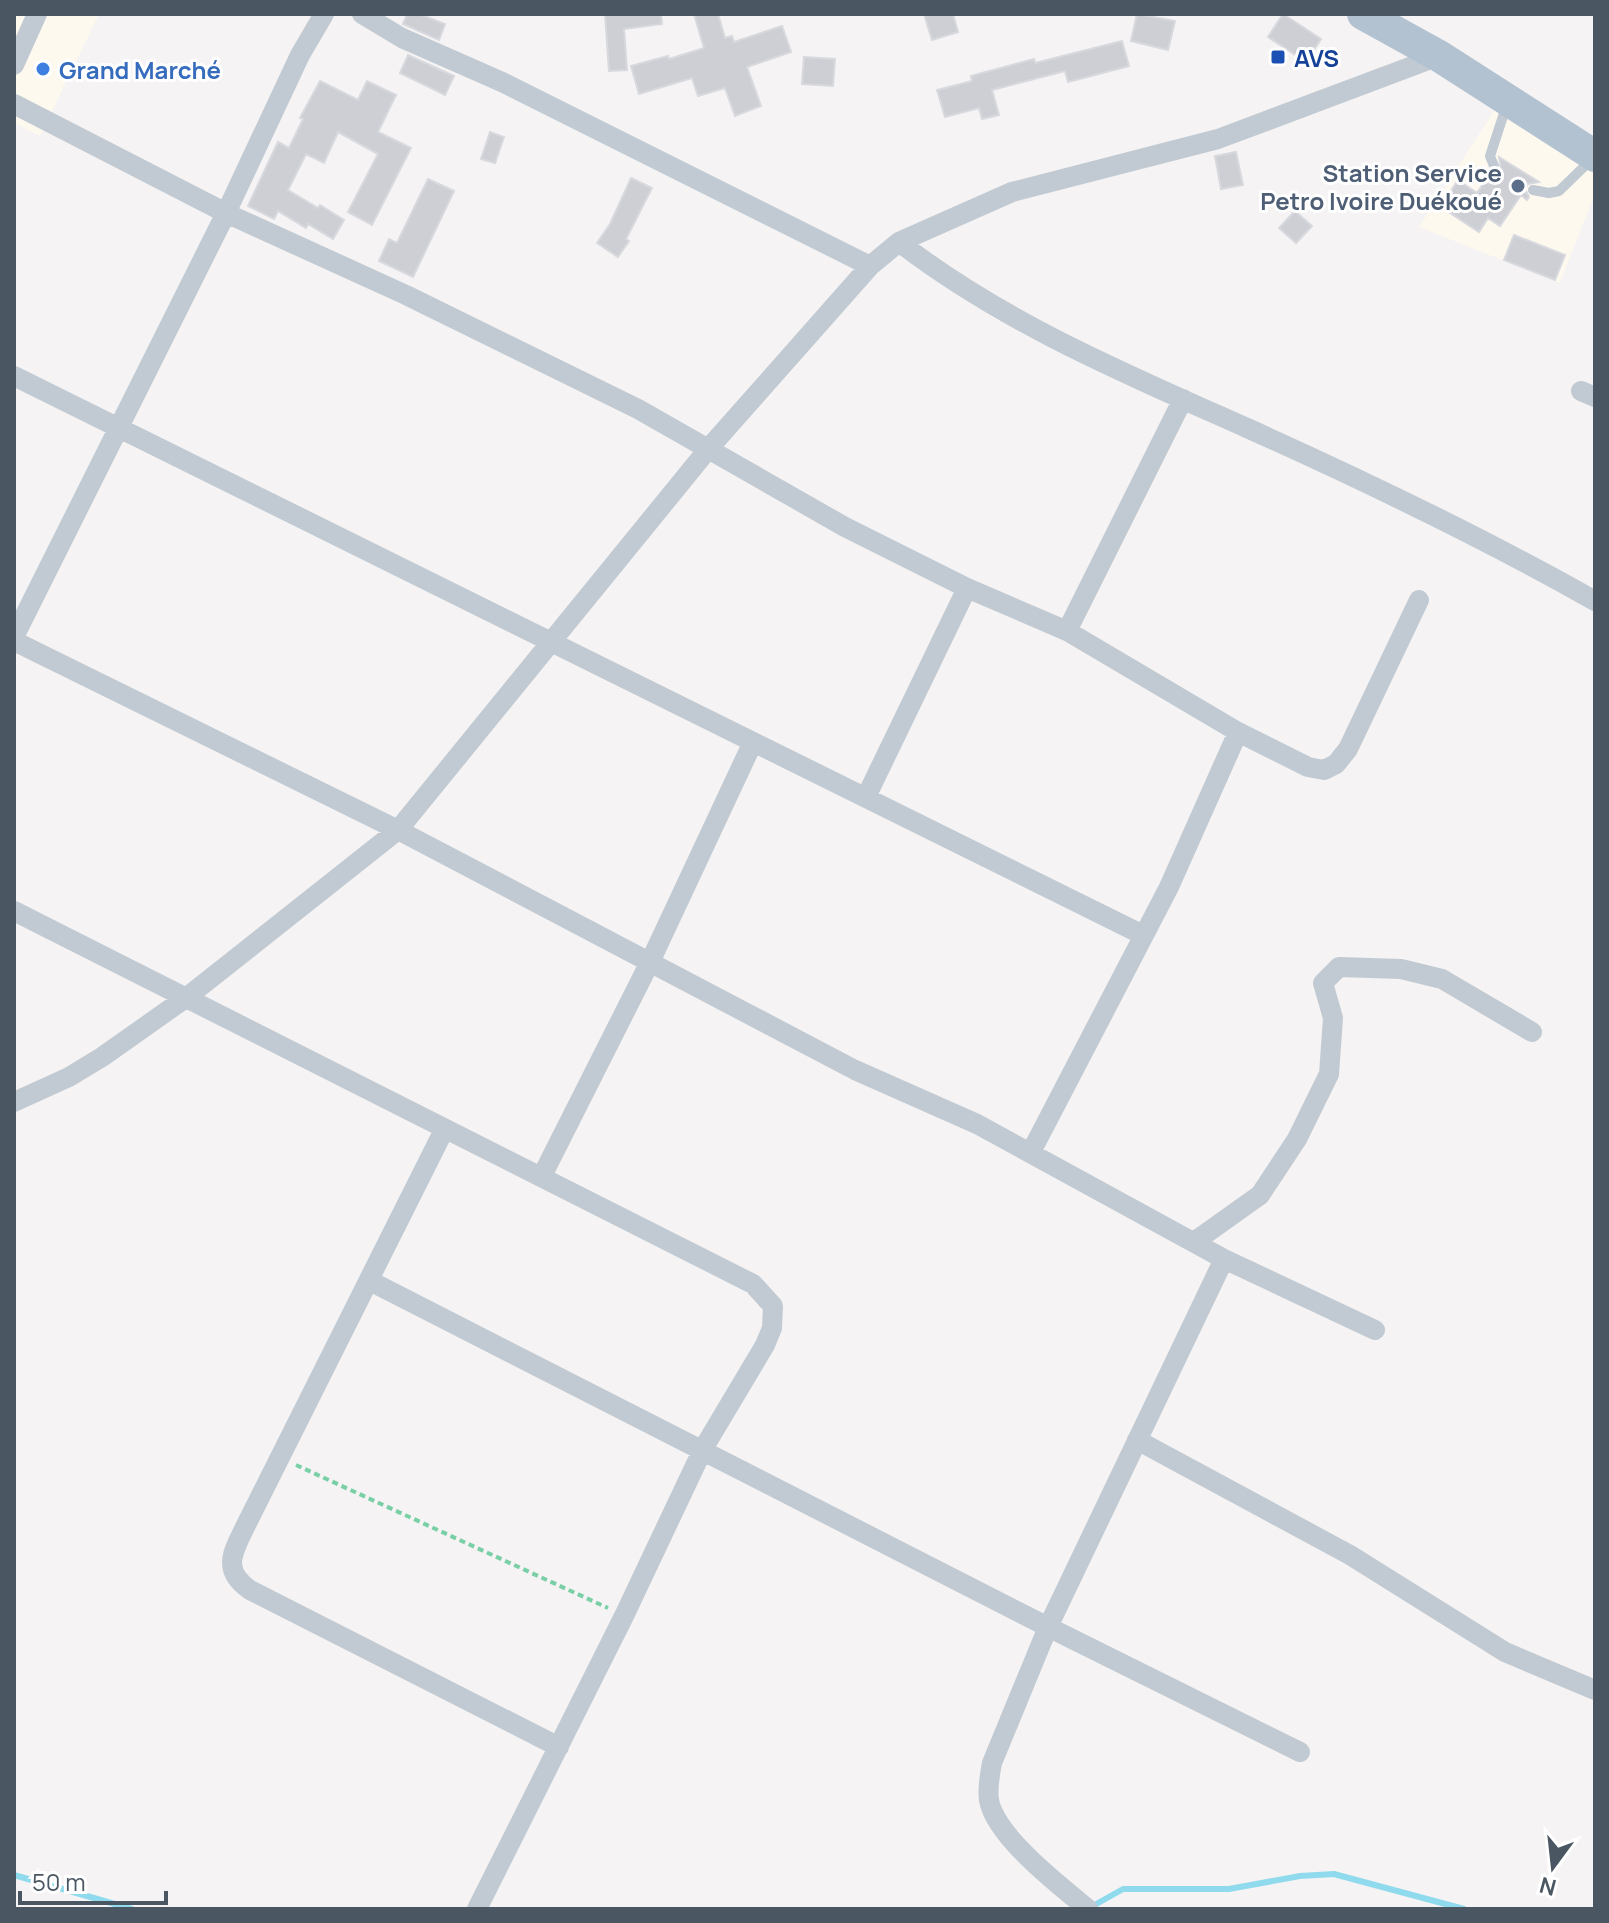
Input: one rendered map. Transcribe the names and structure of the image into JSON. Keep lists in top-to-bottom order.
{
  "places": {
    "transit": ["AVS"],
    "other": ["Grand Marché", "Station Service Petro Ivoire Duékoué"]
  },
  "scale_bar": "50 m",
  "north": "bottom"
}
